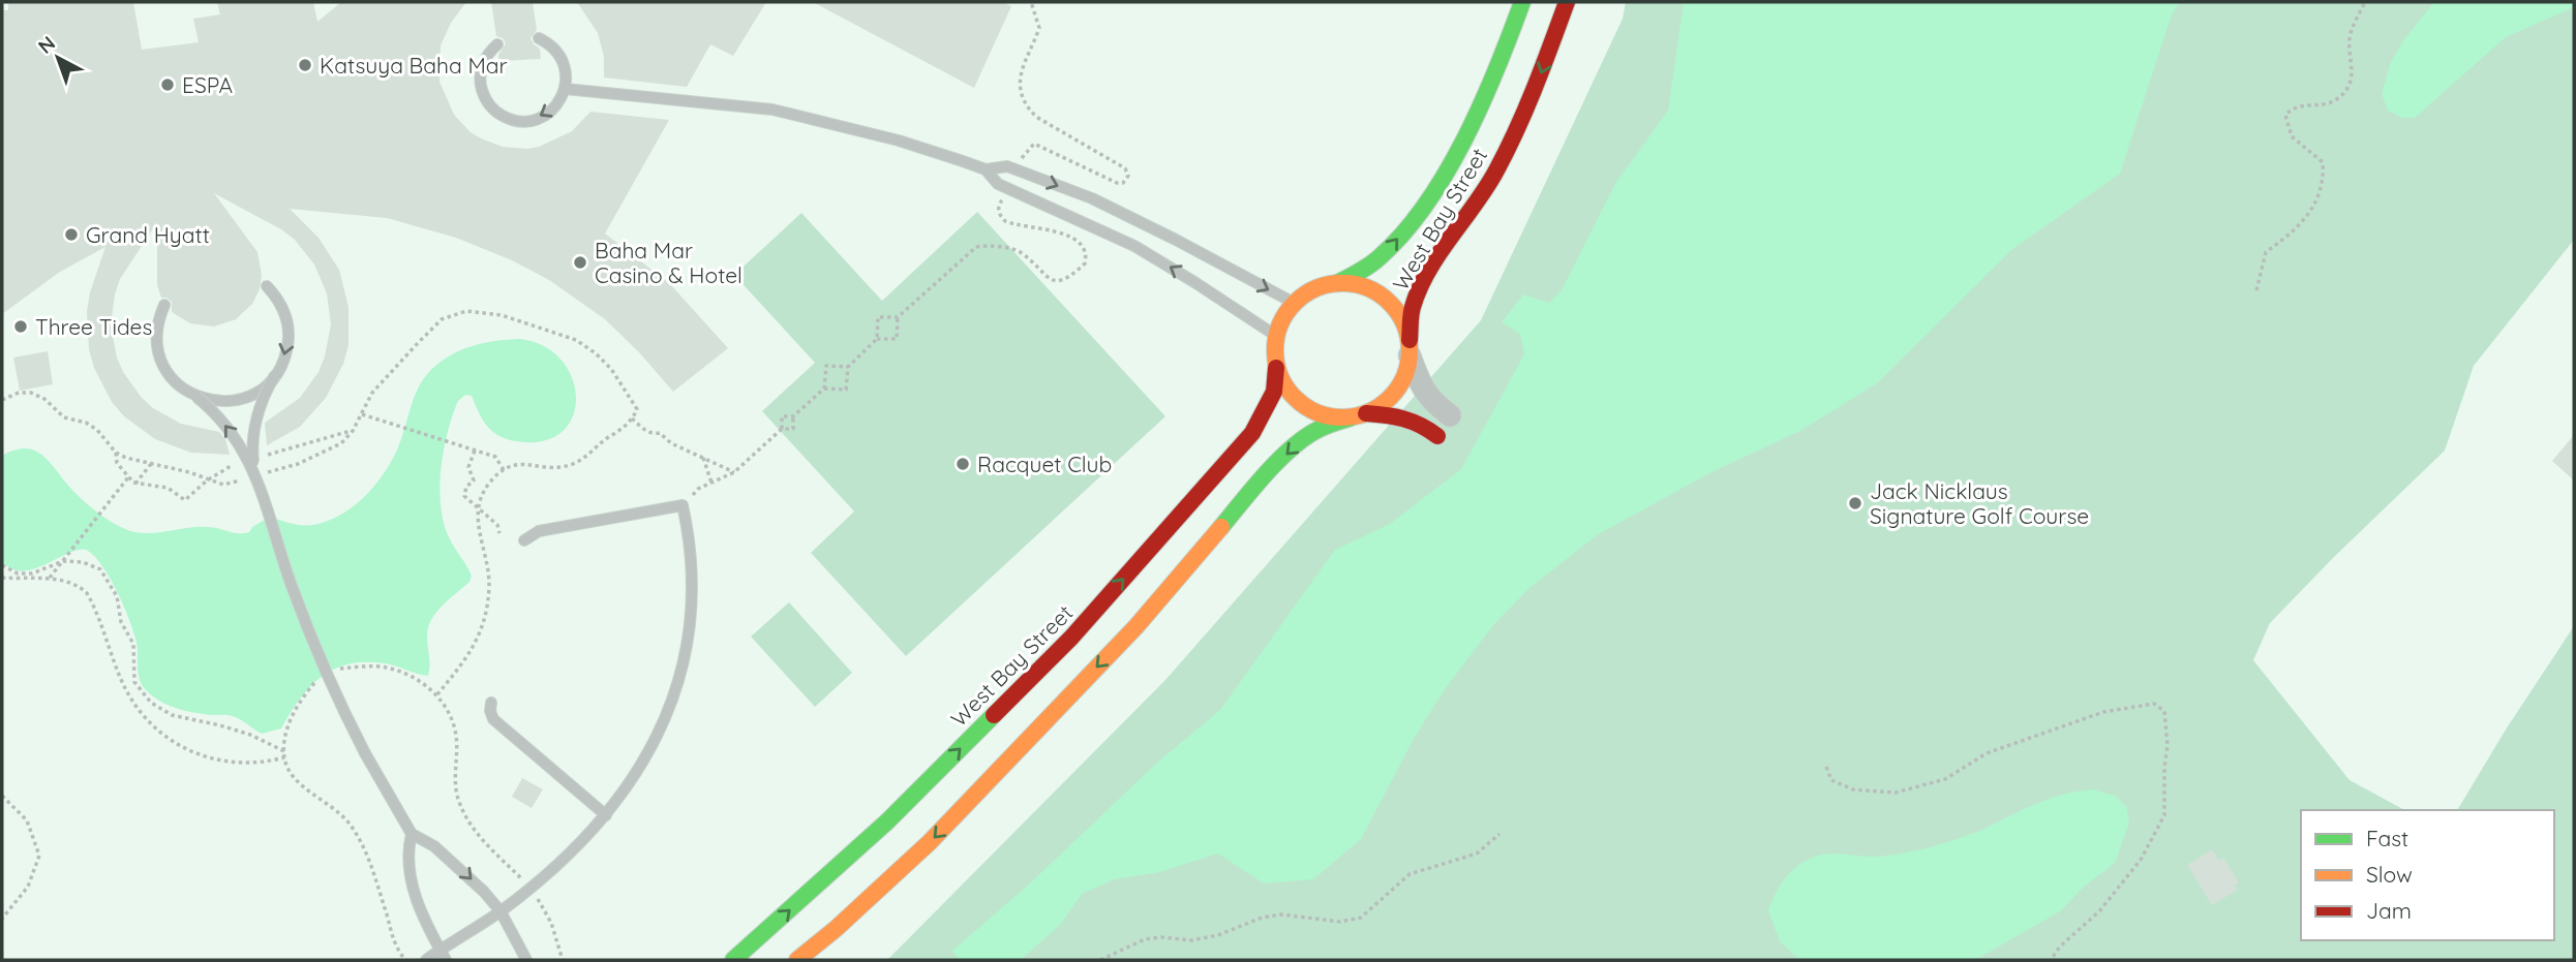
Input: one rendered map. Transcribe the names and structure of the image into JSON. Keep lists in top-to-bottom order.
{
  "streets": {
    "main road": ["West Bay Street"]
  },
  "places": [
    "Katsuya Baha Mar",
    "ESPA",
    "Grand Hyatt",
    "Baha Mar Casino & Hotel",
    "Three Tides",
    "Racquet Club",
    "Jack Nicklaus Signature Golf Course"
  ],
  "legend": ["Fast", "Slow", "Jam"],
  "north": "top left"
}
